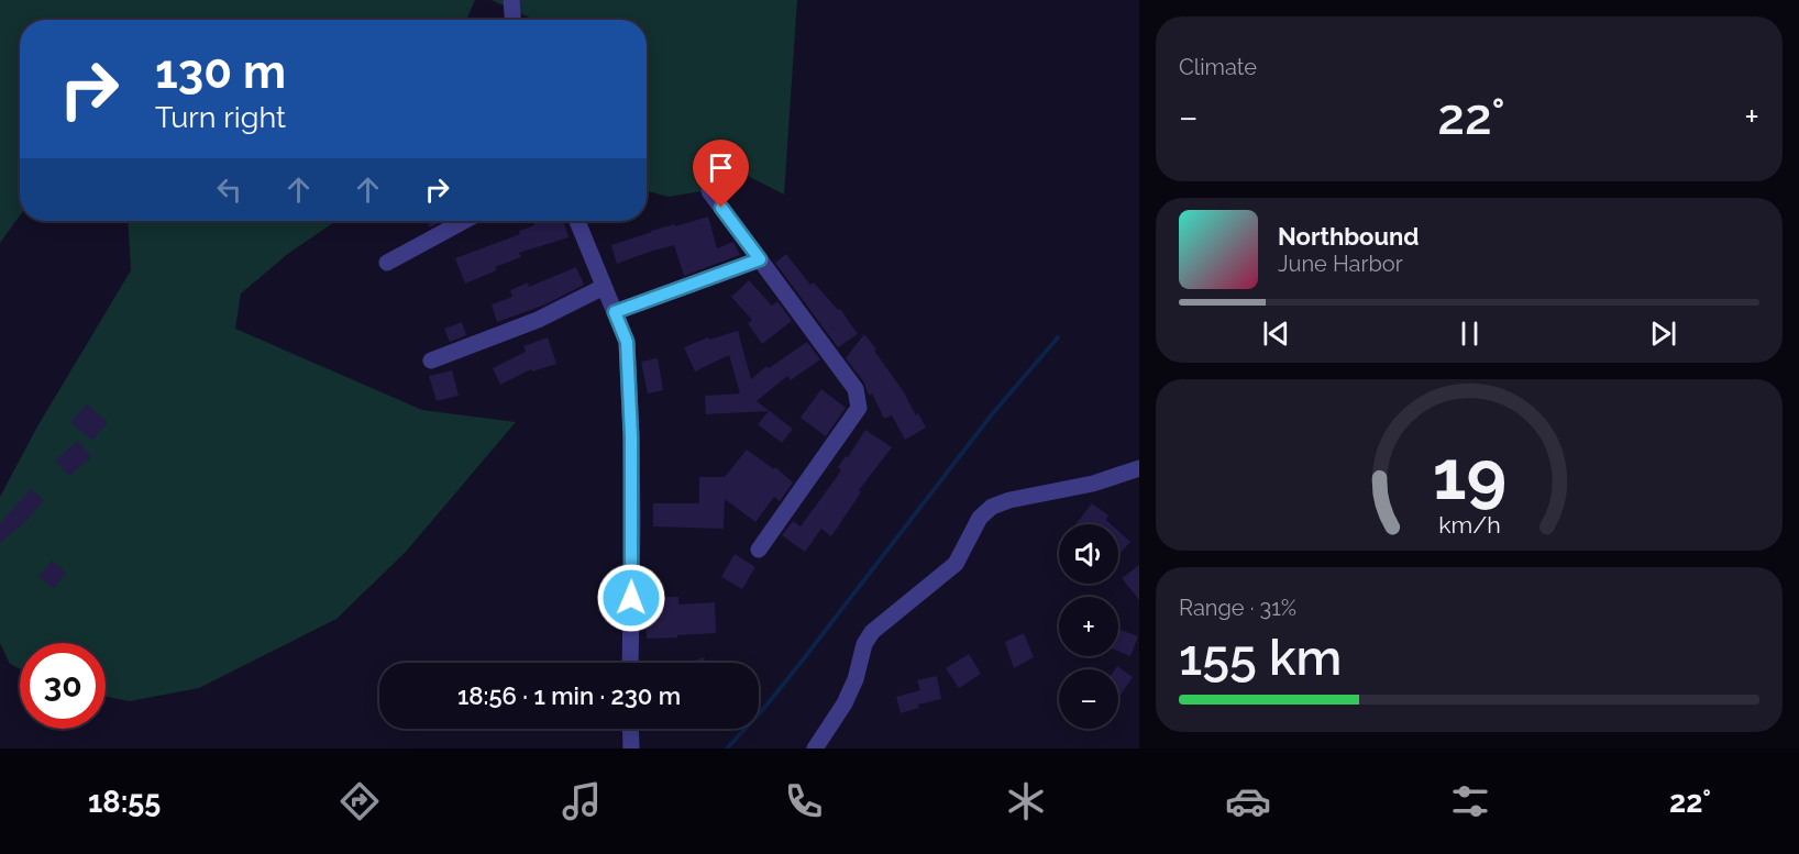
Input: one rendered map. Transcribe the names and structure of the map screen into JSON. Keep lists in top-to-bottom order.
{
  "page": {
    "tile": [
      "Climate",
      ["Range · 31%", "155 km"]
    ],
    "turn": ["130 m", "Turn right"],
    "heat": ["−", "22°", "+"],
    "song": ["Northbound", "June Harbor"],
    "map_buttons": ["+", "−"],
    "limit": "30",
    "trip": "18:56 · 1 min · 230 m",
    "tabs": ["18:55", "22°"],
    "gauge": ["19", "km/h"]
  }
}
